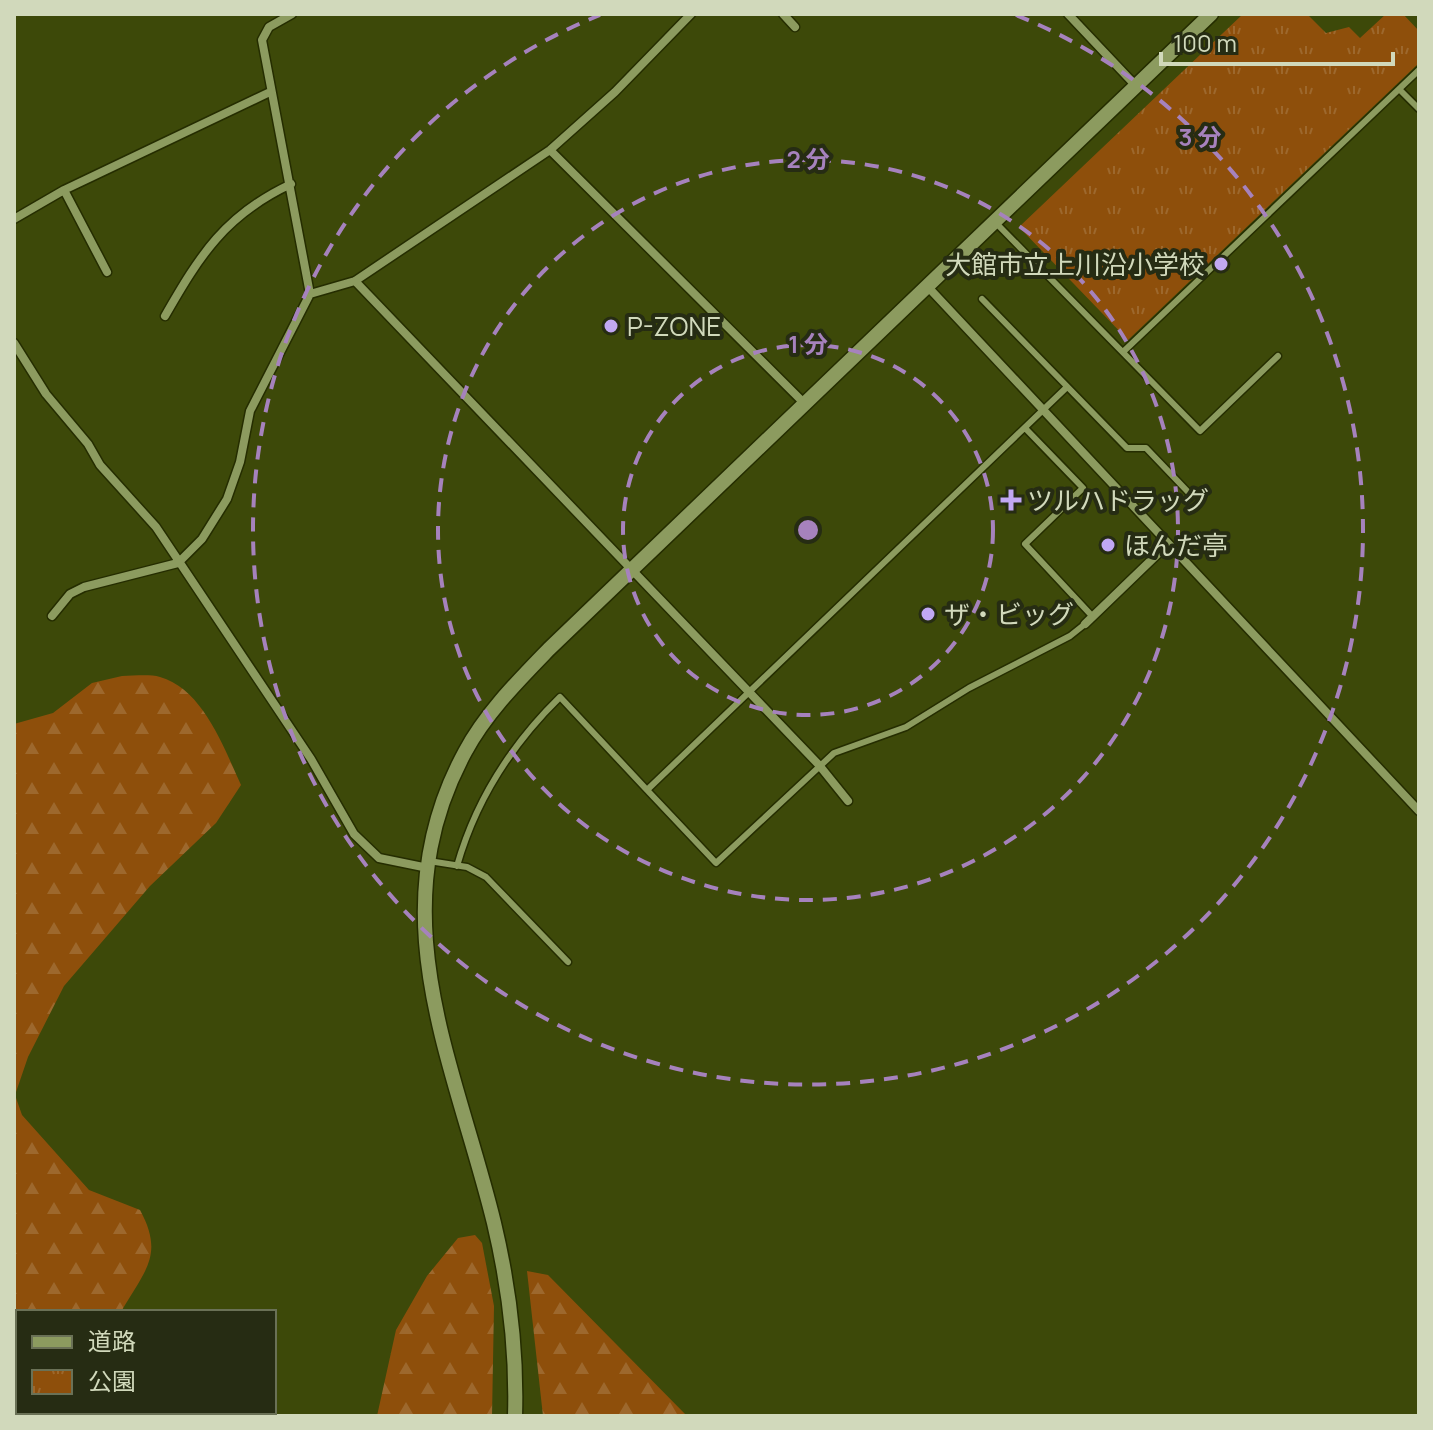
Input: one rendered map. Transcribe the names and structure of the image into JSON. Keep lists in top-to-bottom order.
{
  "places": {
    "other": [
      "大館市立上川沿小学校",
      "P-ZONE",
      "ほんだ亭",
      "ザ・ビッグ"
    ],
    "health": ["ツルハドラッグ"]
  },
  "legend": ["道路", "公園"],
  "scale_bar": "100 m",
  "rings": ["3 分", "2 分", "1 分"]
}
